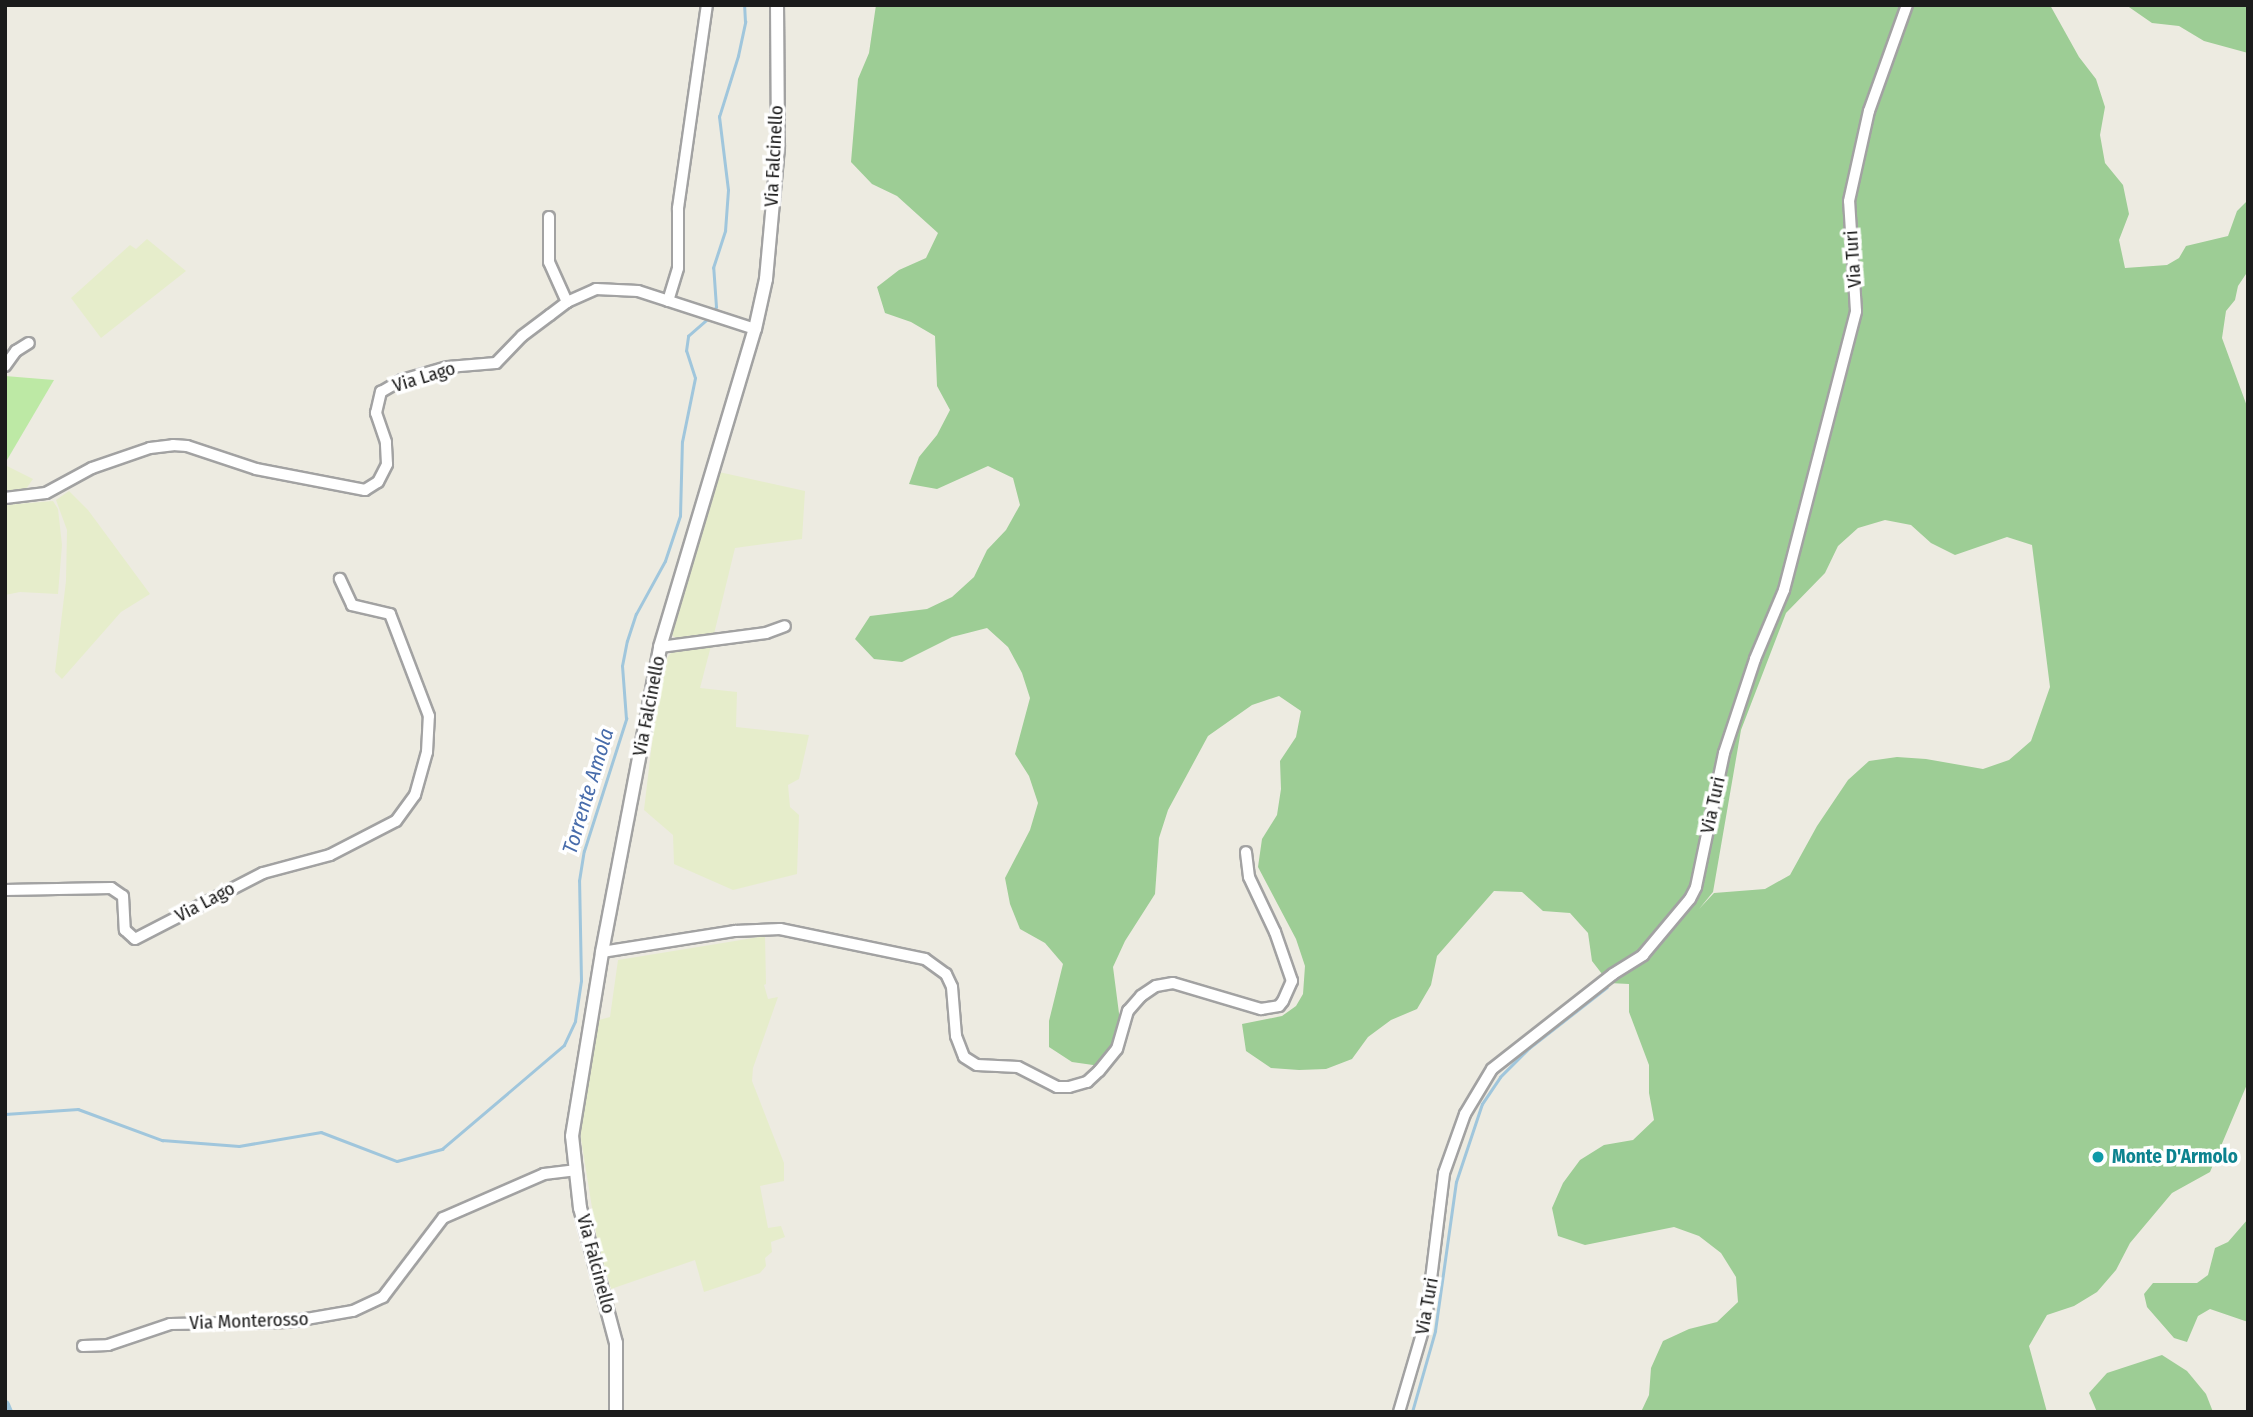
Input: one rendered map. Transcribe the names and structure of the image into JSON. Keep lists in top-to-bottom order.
{
  "streets": {
    "street": [
      "Via Falcinello",
      "Via Turi",
      "Via Lago",
      "Via Monterosso"
    ]
  },
  "crossings": [
    ["Via Falcinello", "Via Lago"],
    ["Via Falcinello", "Via Monterosso"]
  ],
  "water": ["Torrente Amola"],
  "places": ["Monte D'Armolo"]
}
